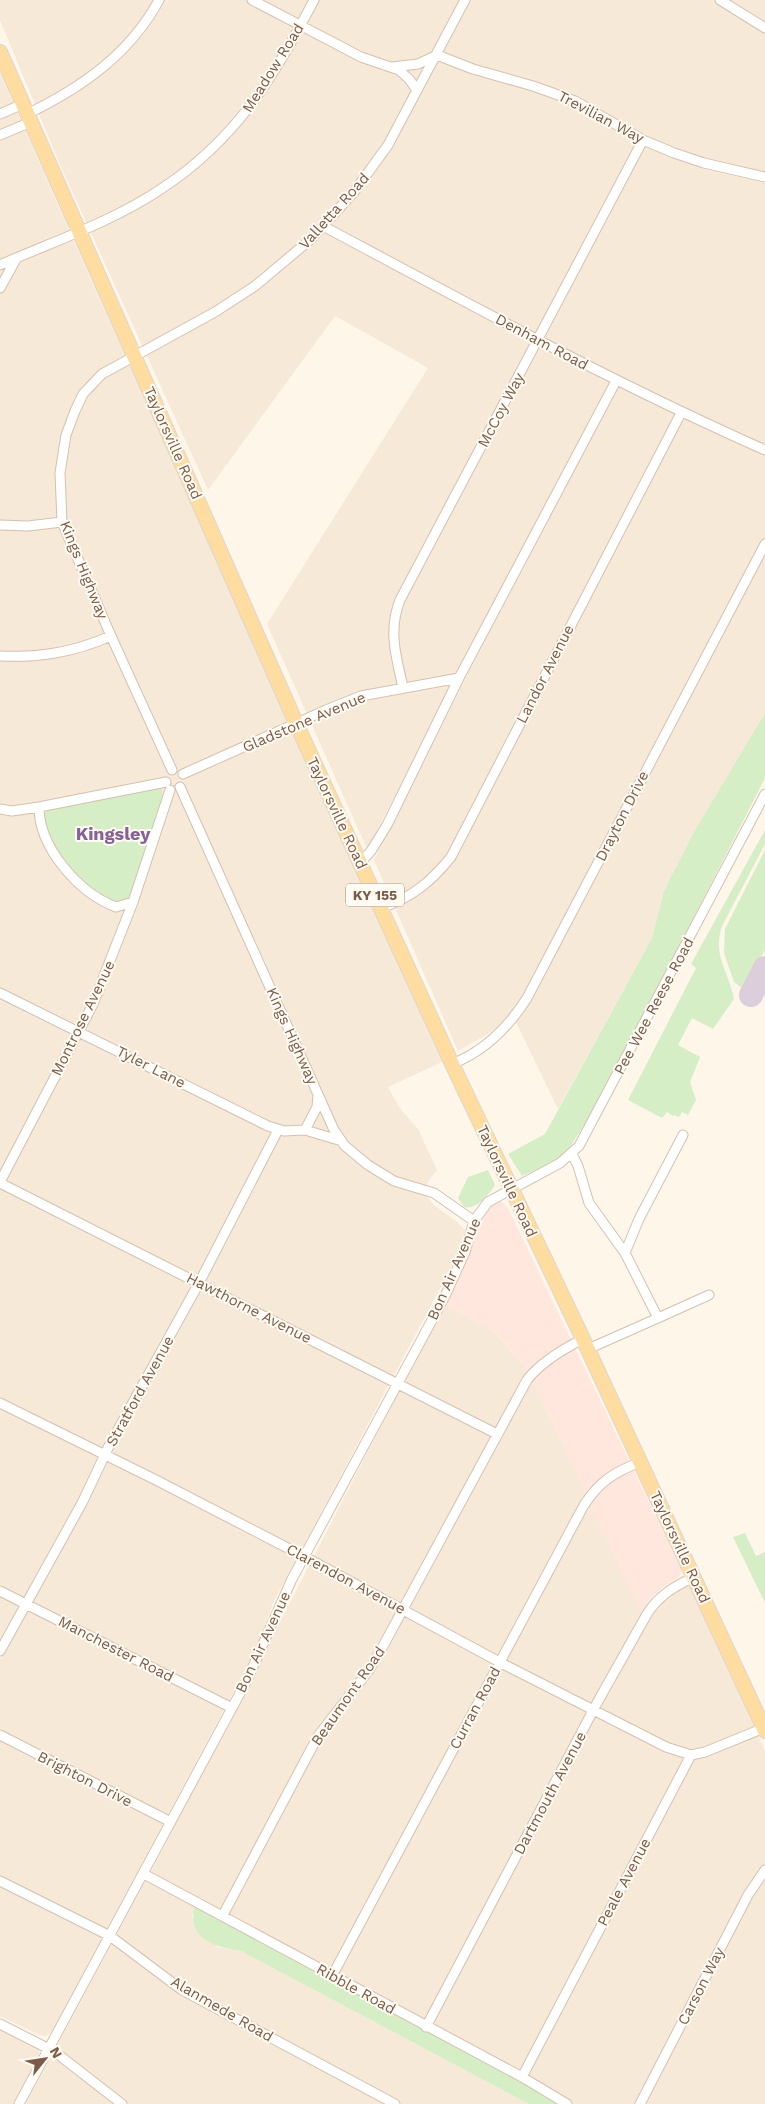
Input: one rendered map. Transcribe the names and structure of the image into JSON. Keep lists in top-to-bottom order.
{
  "streets": {
    "main road": ["Taylorsville Road", "KY 155"],
    "street": [
      "Meadow Road",
      "Trevilian Way",
      "Valletta Road",
      "Denham Road",
      "McCoy Way",
      "Kings Highway",
      "Landor Avenue",
      "Gladstone Avenue",
      "Drayton Drive",
      "Pee Wee Reese Road",
      "Montrose Avenue",
      "Tyler Lane",
      "Bon Air Avenue",
      "Hawthorne Avenue",
      "Stratford Avenue",
      "Clarendon Avenue",
      "Manchester Road",
      "Beaumont Road",
      "Curran Road",
      "Brighton Drive",
      "Dartmouth Avenue",
      "Peale Avenue",
      "Carson Way",
      "Ribble Road",
      "Alanmede Road"
    ]
  },
  "crossings": [
    ["Meadow Road", "Taylorsville Road"],
    ["Trevilian Way", "Valletta Road"],
    ["Trevilian Way", "McCoy Way"],
    ["Valletta Road", "Denham Road"],
    ["Valletta Road", "Taylorsville Road"],
    ["Valletta Road", "Kings Highway"],
    ["Denham Road", "McCoy Way"],
    ["Denham Road", "Landor Avenue"],
    ["McCoy Way", "Gladstone Avenue"],
    ["Taylorsville Road", "Kings Highway"],
    ["Taylorsville Road", "Landor Avenue"],
    ["Taylorsville Road", "Gladstone Avenue"],
    ["Taylorsville Road", "Drayton Drive"],
    ["Taylorsville Road", "Pee Wee Reese Road"],
    ["Taylorsville Road", "Bon Air Avenue"],
    ["Taylorsville Road", "Beaumont Road"],
    ["Taylorsville Road", "Curran Road"],
    ["Taylorsville Road", "Dartmouth Avenue"],
    ["Kings Highway", "Montrose Avenue"],
    ["Kings Highway", "Tyler Lane"],
    ["Kings Highway", "Bon Air Avenue"],
    ["Pee Wee Reese Road", "Bon Air Avenue"],
    ["Montrose Avenue", "Tyler Lane"],
    ["Montrose Avenue", "Hawthorne Avenue"],
    ["Tyler Lane", "Stratford Avenue"],
    ["Bon Air Avenue", "Hawthorne Avenue"],
    ["Bon Air Avenue", "Clarendon Avenue"],
    ["Bon Air Avenue", "Manchester Road"],
    ["Bon Air Avenue", "Brighton Drive"],
    ["Bon Air Avenue", "Ribble Road"],
    ["Bon Air Avenue", "Alanmede Road"],
    ["Hawthorne Avenue", "Stratford Avenue"],
    ["Hawthorne Avenue", "Beaumont Road"],
    ["Stratford Avenue", "Clarendon Avenue"],
    ["Stratford Avenue", "Manchester Road"],
    ["Clarendon Avenue", "Beaumont Road"],
    ["Clarendon Avenue", "Curran Road"],
    ["Clarendon Avenue", "Dartmouth Avenue"],
    ["Clarendon Avenue", "Peale Avenue"],
    ["Beaumont Road", "Ribble Road"],
    ["Curran Road", "Ribble Road"],
    ["Dartmouth Avenue", "Ribble Road"],
    ["Peale Avenue", "Ribble Road"]
  ],
  "districts": ["Kingsley"],
  "north": "top right"
}
